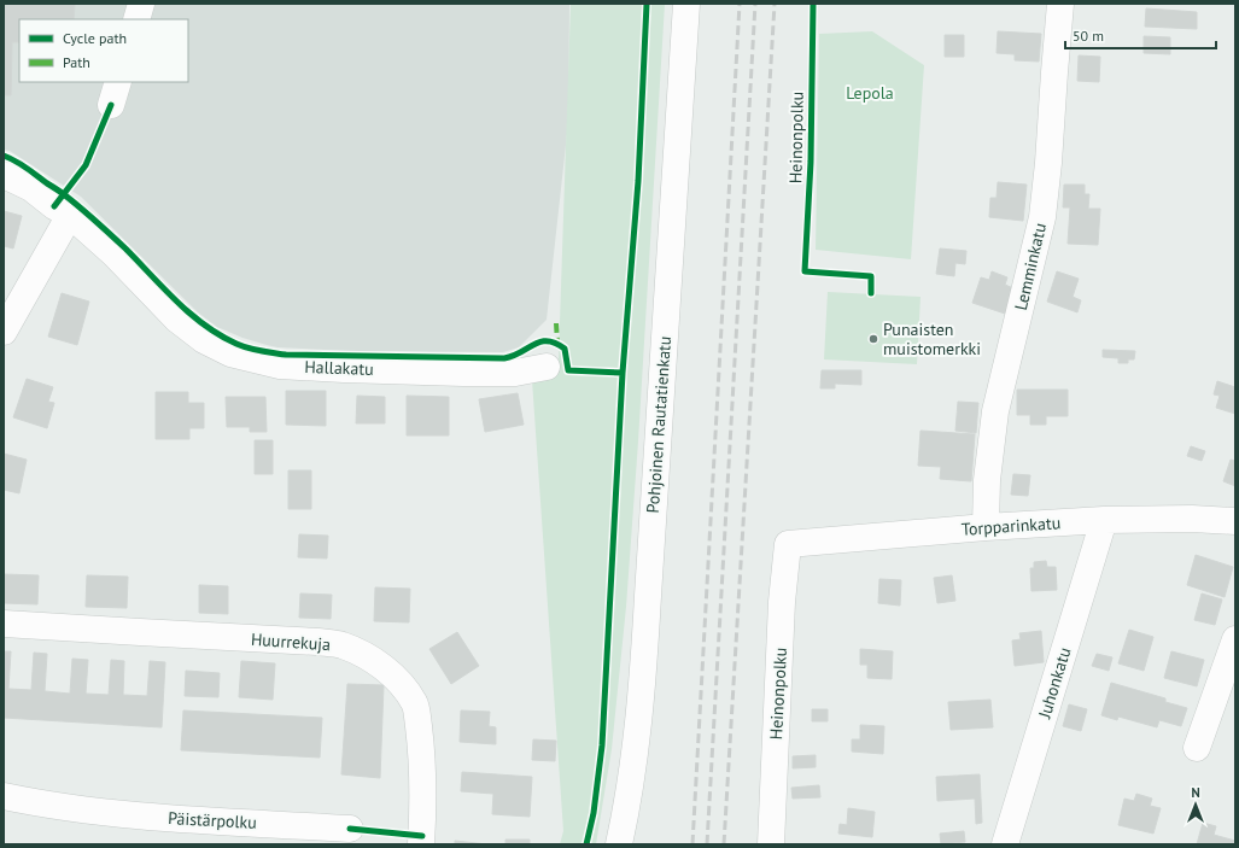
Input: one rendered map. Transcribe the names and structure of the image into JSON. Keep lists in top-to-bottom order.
{
  "streets": {
    "street": [
      "Heinonpolku",
      "Lemminkatu",
      "Hallakatu",
      "Pohjoinen Rautatienkatu",
      "Torpparinkatu",
      "Huurrekuja",
      "Juhonkatu",
      "Päistärpolku"
    ]
  },
  "crossings": [
    ["Heinonpolku", "Torpparinkatu"],
    ["Lemminkatu", "Torpparinkatu"],
    ["Torpparinkatu", "Juhonkatu"]
  ],
  "parks": ["Lepola"],
  "places": ["Punaisten muistomerkki"],
  "legend": ["Cycle path", "Path"],
  "scale_bar": "50 m",
  "north": "top"
}
